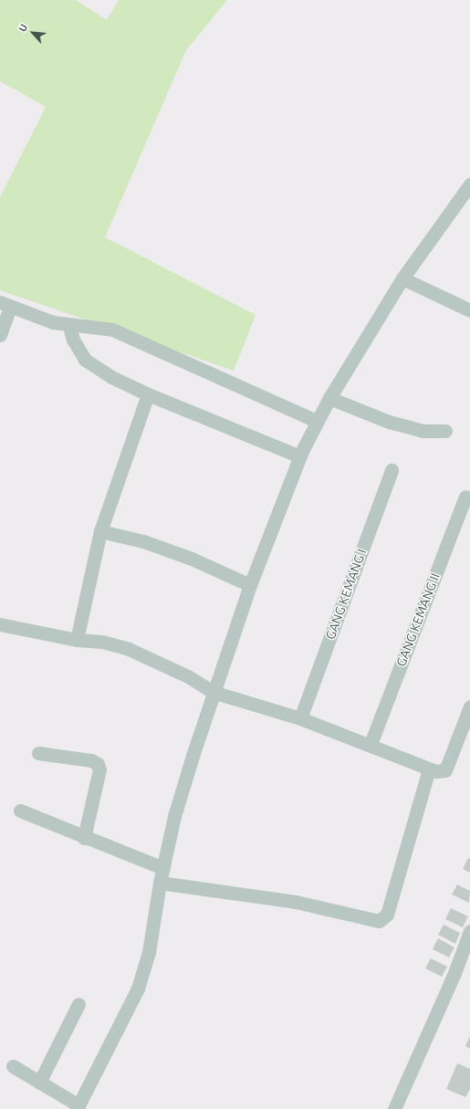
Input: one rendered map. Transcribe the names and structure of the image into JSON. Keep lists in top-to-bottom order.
{
  "streets": {
    "street": ["GANG KEMANG I", "GANG KEMANG II"]
  },
  "north": "top left"
}
